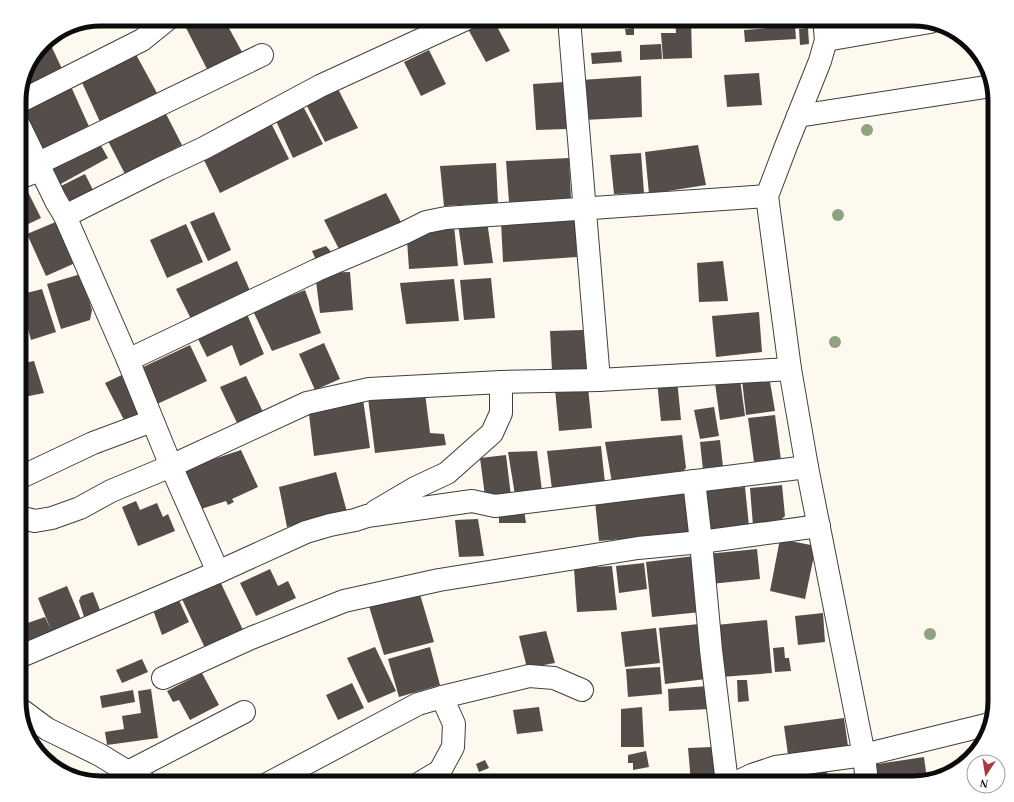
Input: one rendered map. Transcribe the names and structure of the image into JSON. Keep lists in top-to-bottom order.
{
  "north": "bottom"
}
